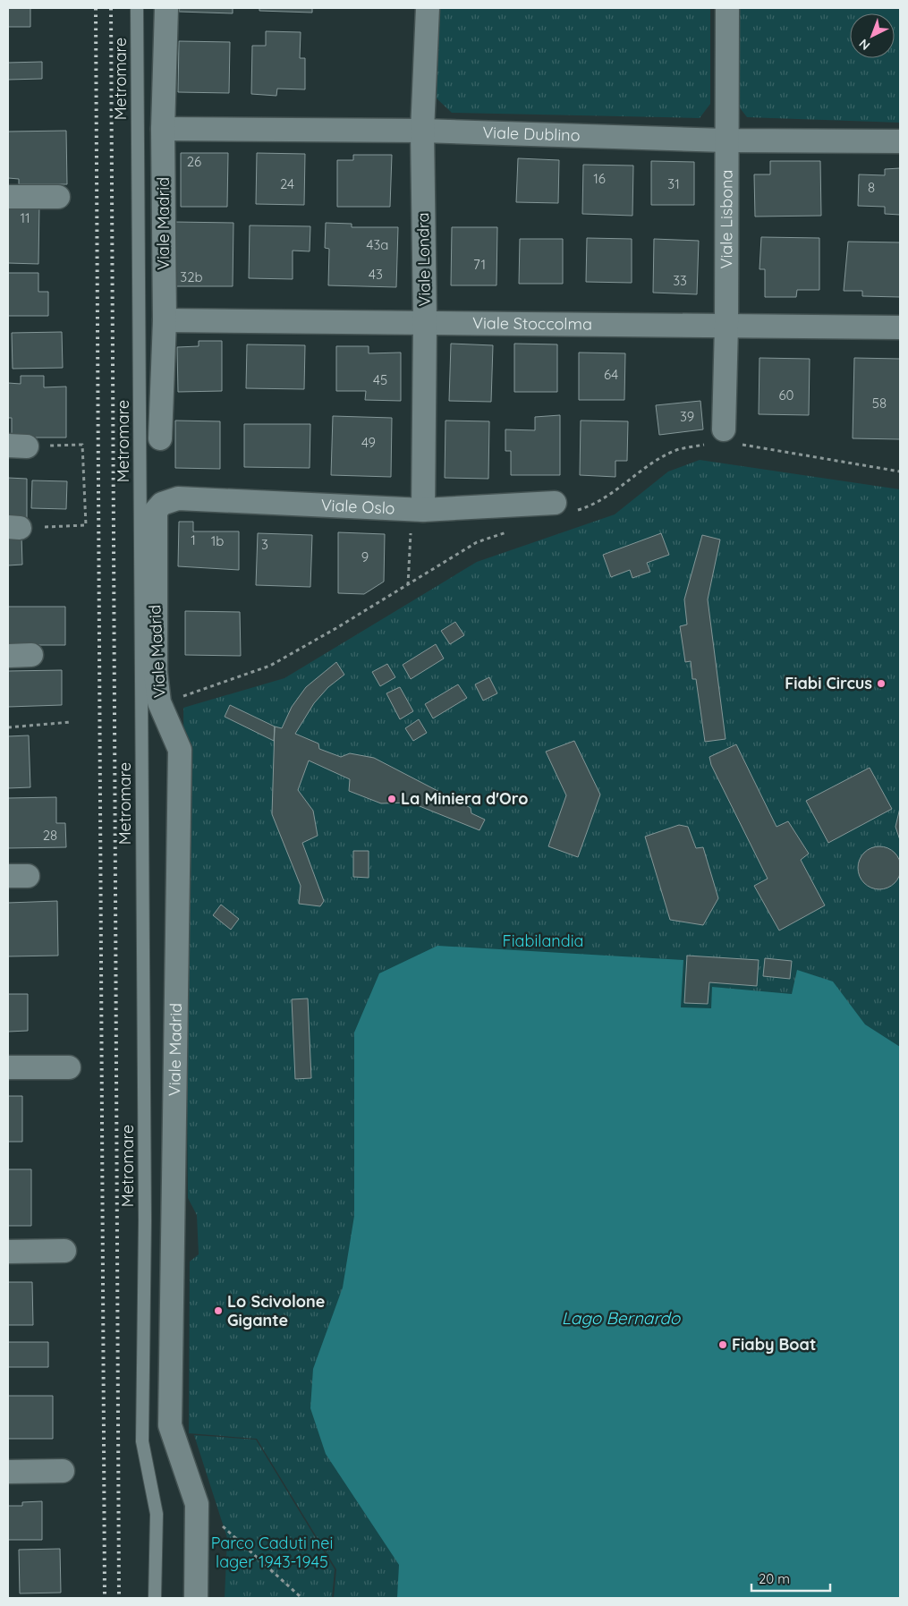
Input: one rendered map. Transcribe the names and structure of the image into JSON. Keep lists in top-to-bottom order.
{
  "streets": {
    "street": [
      "Viale Dublino",
      "Viale Lisbona",
      "Viale Madrid",
      "Viale Londra",
      "Viale Stoccolma",
      "Viale Oslo"
    ],
    "lane": ["Metromare"]
  },
  "crossings": [
    ["Viale Dublino", "Viale Lisbona"],
    ["Viale Dublino", "Viale Madrid"],
    ["Viale Dublino", "Viale Londra"],
    ["Viale Lisbona", "Viale Stoccolma"],
    ["Viale Madrid", "Viale Stoccolma"],
    ["Viale Madrid", "Viale Oslo"],
    ["Viale Londra", "Viale Stoccolma"],
    ["Viale Londra", "Viale Oslo"]
  ],
  "water": ["Lago Bernardo"],
  "parks": ["Fiabilandia", "Parco Caduti nei lager 1943-1945"],
  "places": [
    "Fiabi Circus",
    "La Miniera d'Oro",
    "Lo Scivolone Gigante",
    "Fiaby Boat"
  ],
  "house_numbers": [
    "26",
    "16",
    "24",
    "31",
    "8",
    "11",
    "43a",
    "71",
    "43",
    "32b",
    "33",
    "64",
    "45",
    "60",
    "58",
    "39",
    "49",
    "1",
    "1b",
    "3",
    "9",
    "28"
  ],
  "scale_bar": "20 m",
  "north": "bottom left"
}
